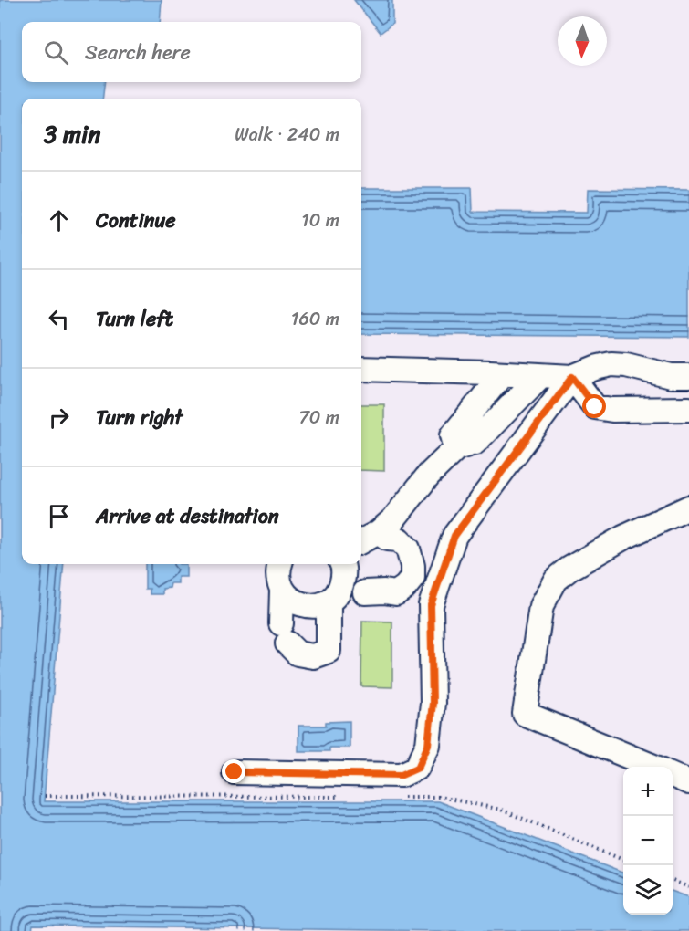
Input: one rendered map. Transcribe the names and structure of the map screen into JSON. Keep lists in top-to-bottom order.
{
  "north": "bottom",
  "page": {
    "search": "Search here",
    "heading": ["3 min", "Walk · 240 m"],
    "list": [
      ["Continue", "10 m"],
      ["Turn left", "160 m"],
      ["Turn right", "70 m"],
      "Arrive at destination"
    ],
    "map_buttons": ["+", "−"]
  }
}
